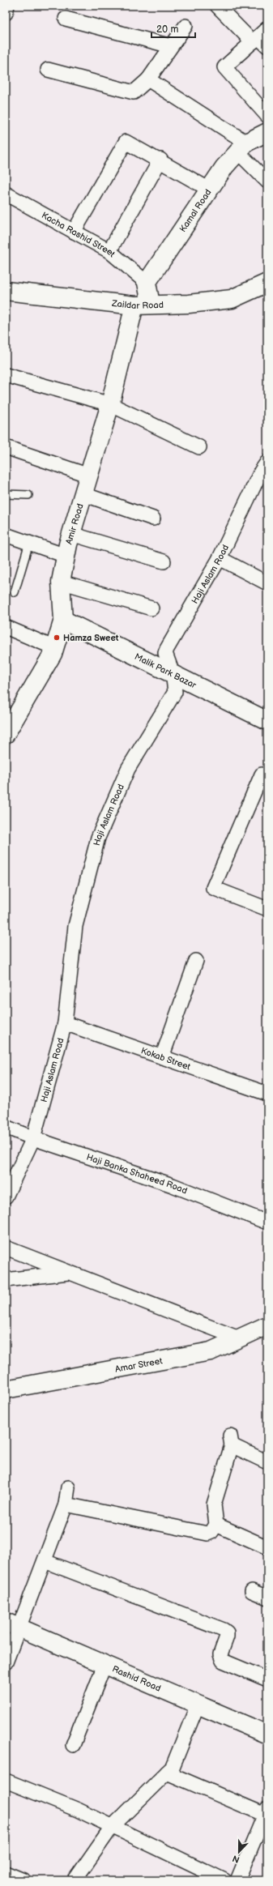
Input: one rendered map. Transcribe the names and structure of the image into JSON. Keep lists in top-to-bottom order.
{
  "streets": {
    "main road": [
      "Kamal Road",
      "Zaildar Road",
      "Amir Road",
      "Malik Park Bazar",
      "Amar Street",
      "Rashid Road"
    ],
    "street": [
      "Kacha Rashid Street",
      "Haji Aslam Road",
      "Kokab Street",
      "Haji Banka Shaheed Road"
    ]
  },
  "crossings": [
    ["Kamal Road", "Kacha Rashid Street"],
    ["Zaildar Road", "Amir Road"],
    ["Amir Road", "Malik Park Bazar"],
    ["Haji Aslam Road", "Malik Park Bazar"],
    ["Haji Aslam Road", "Kokab Street"],
    ["Haji Aslam Road", "Haji Banka Shaheed Road"]
  ],
  "places": ["Hamza Sweet"],
  "scale_bar": "20 m",
  "north": "bottom"
}
